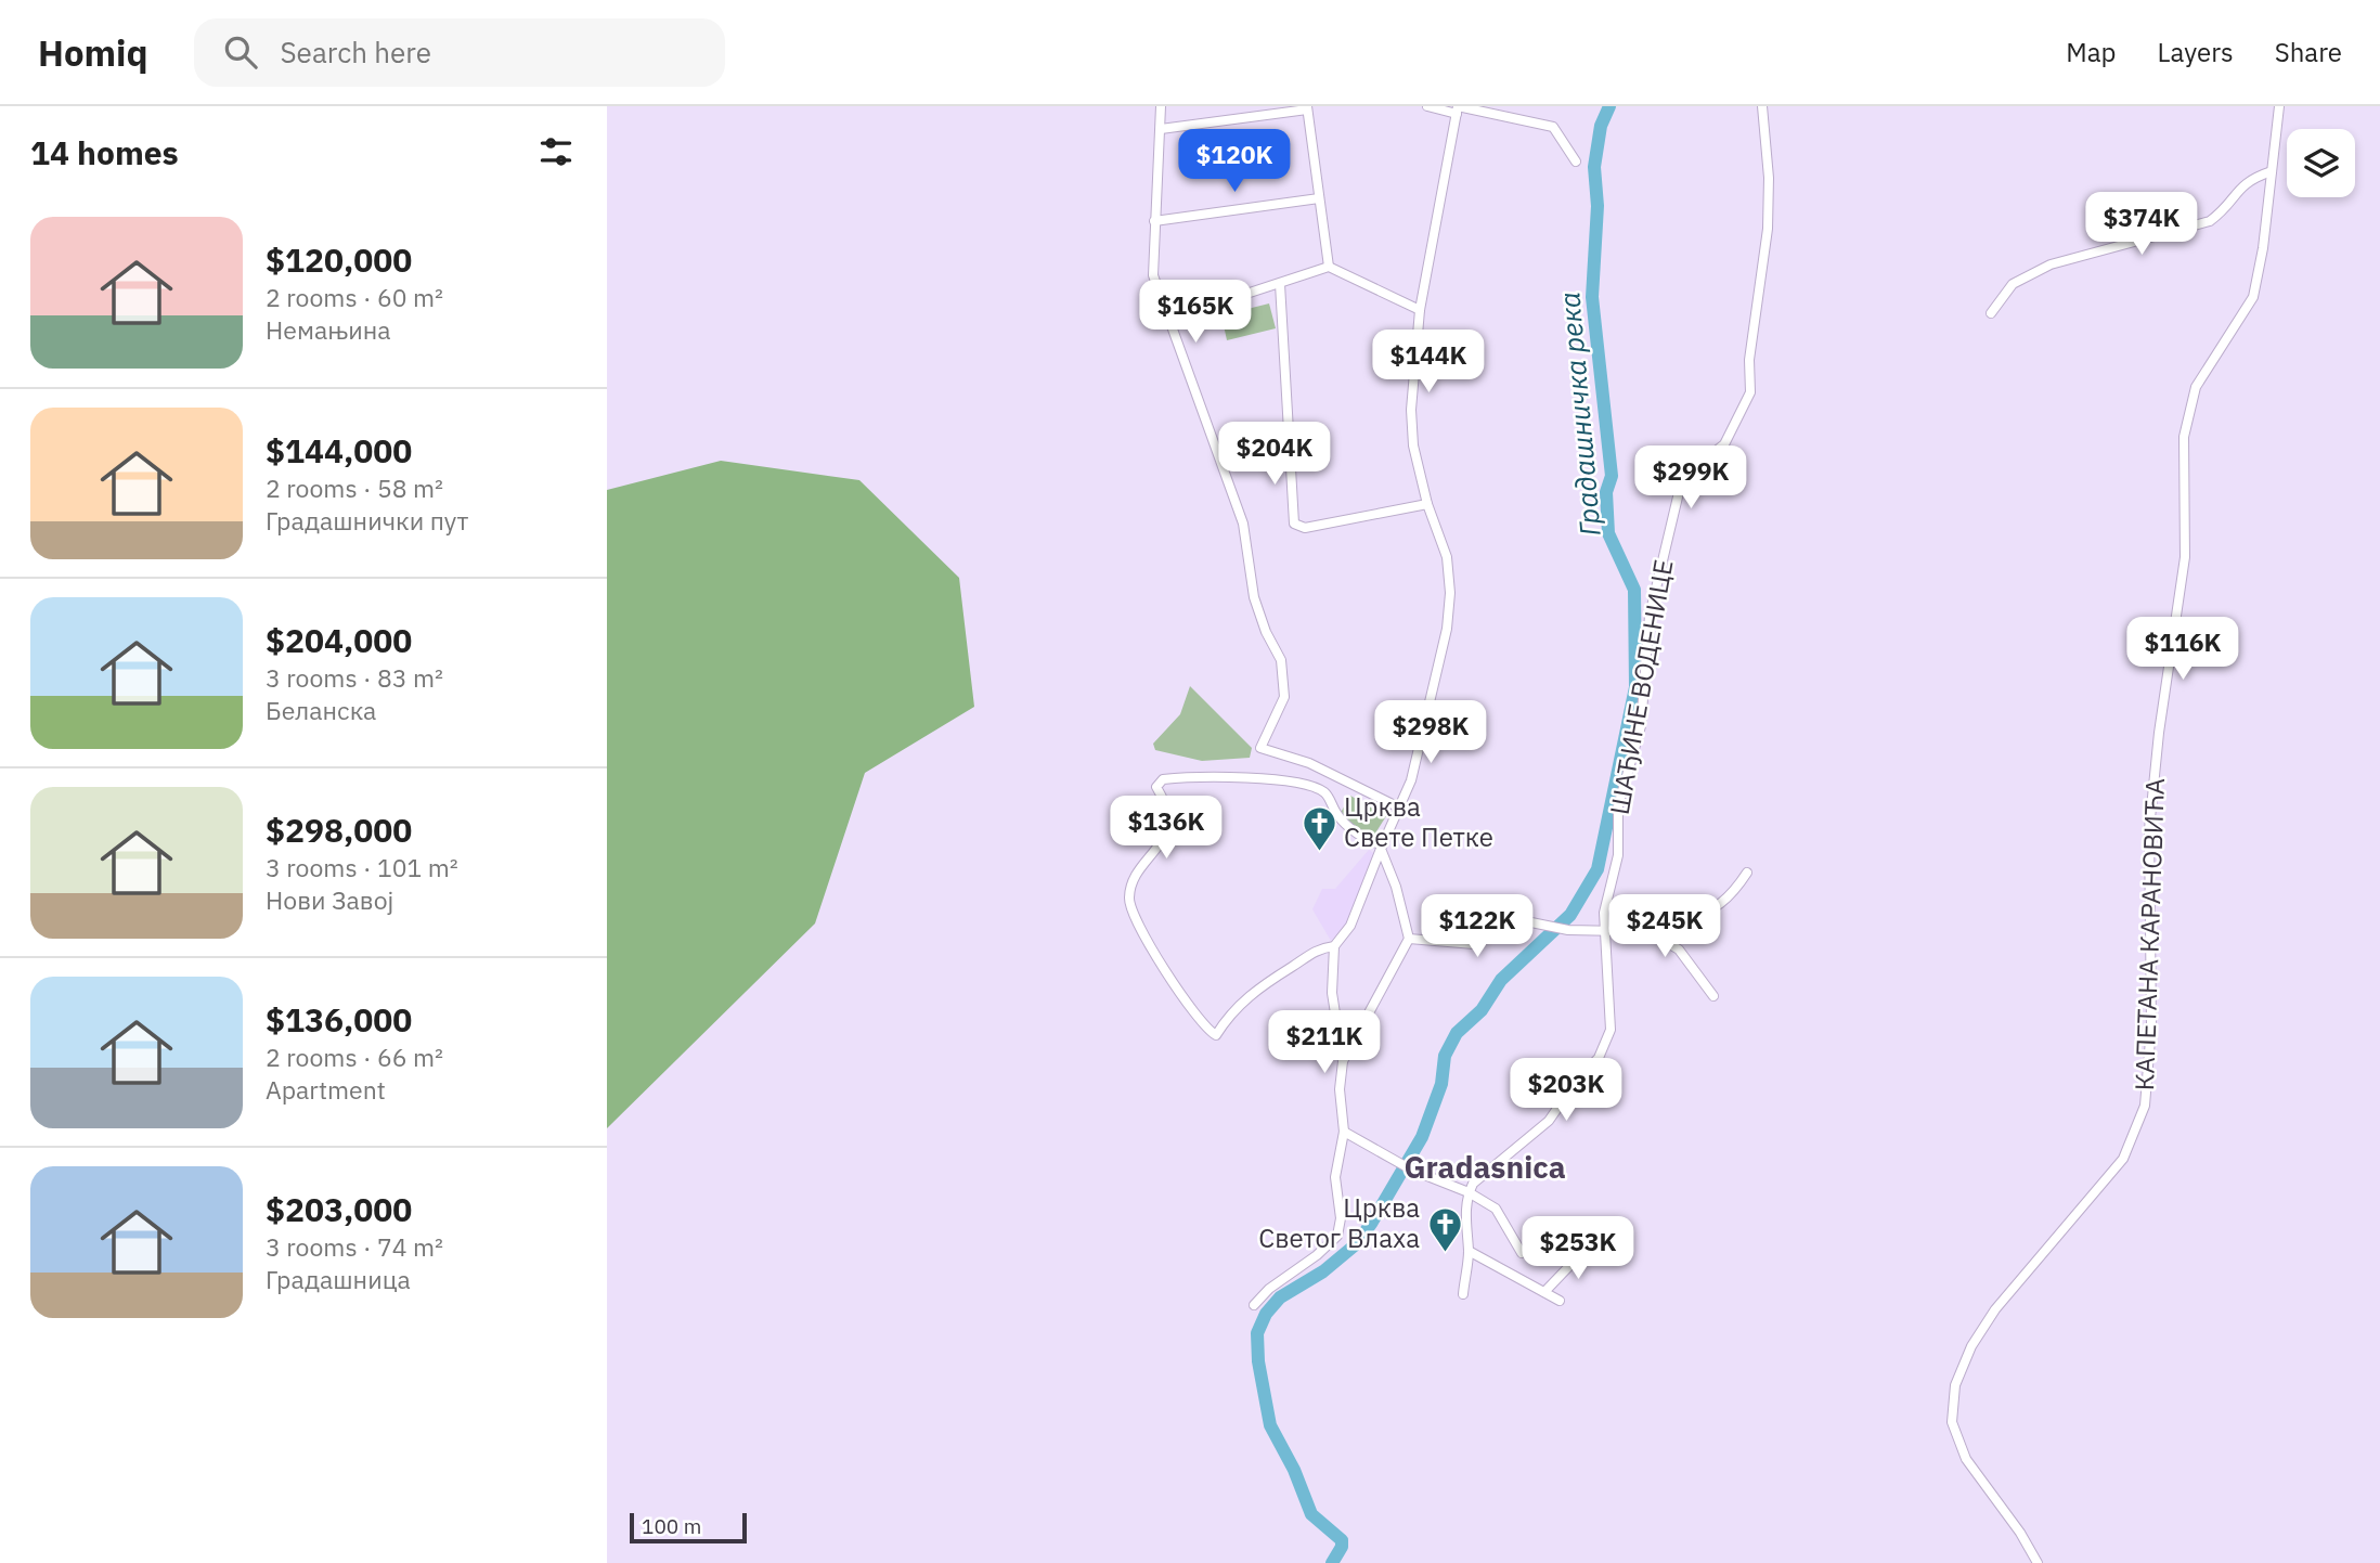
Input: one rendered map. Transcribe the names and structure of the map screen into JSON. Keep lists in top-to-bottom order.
{
  "streets": {
    "street": ["ШАЂИНЕ ВОДЕНИЦЕ", "КАПЕТАНА КАРАНОВИЋА"]
  },
  "districts": ["Gradasnica"],
  "water": ["Градашничка река"],
  "places": {
    "church": ["Црква Свете Петке", "Црква Светог Влаха"]
  },
  "scale_bar": "100 m",
  "page": {
    "header": "Homiq",
    "search": "Search here",
    "nav": ["Map", "Layers", "Share"],
    "heading": "14 homes",
    "price": [
      "$120K",
      "$374K",
      "$165K",
      "$144K",
      "$204K",
      "$299K",
      "$116K",
      "$298K",
      "$136K",
      "$122K",
      "$245K",
      "$211K",
      "$203K",
      "$253K"
    ],
    "list": [
      {
        "name": "$120,000",
        "note": "2 rooms · 60 m² · Немањина"
      },
      {
        "name": "$144,000",
        "note": "2 rooms · 58 m² · Градашнички пут"
      },
      {
        "name": "$204,000",
        "note": "3 rooms · 83 m² · Беланска"
      },
      {
        "name": "$298,000",
        "note": "3 rooms · 101 m² · Нови Завој"
      },
      {
        "name": "$136,000",
        "note": "2 rooms · 66 m² · Apartment"
      },
      {
        "name": "$203,000",
        "note": "3 rooms · 74 m² · Градашница"
      }
    ],
    "scale": "100 m"
  }
}
